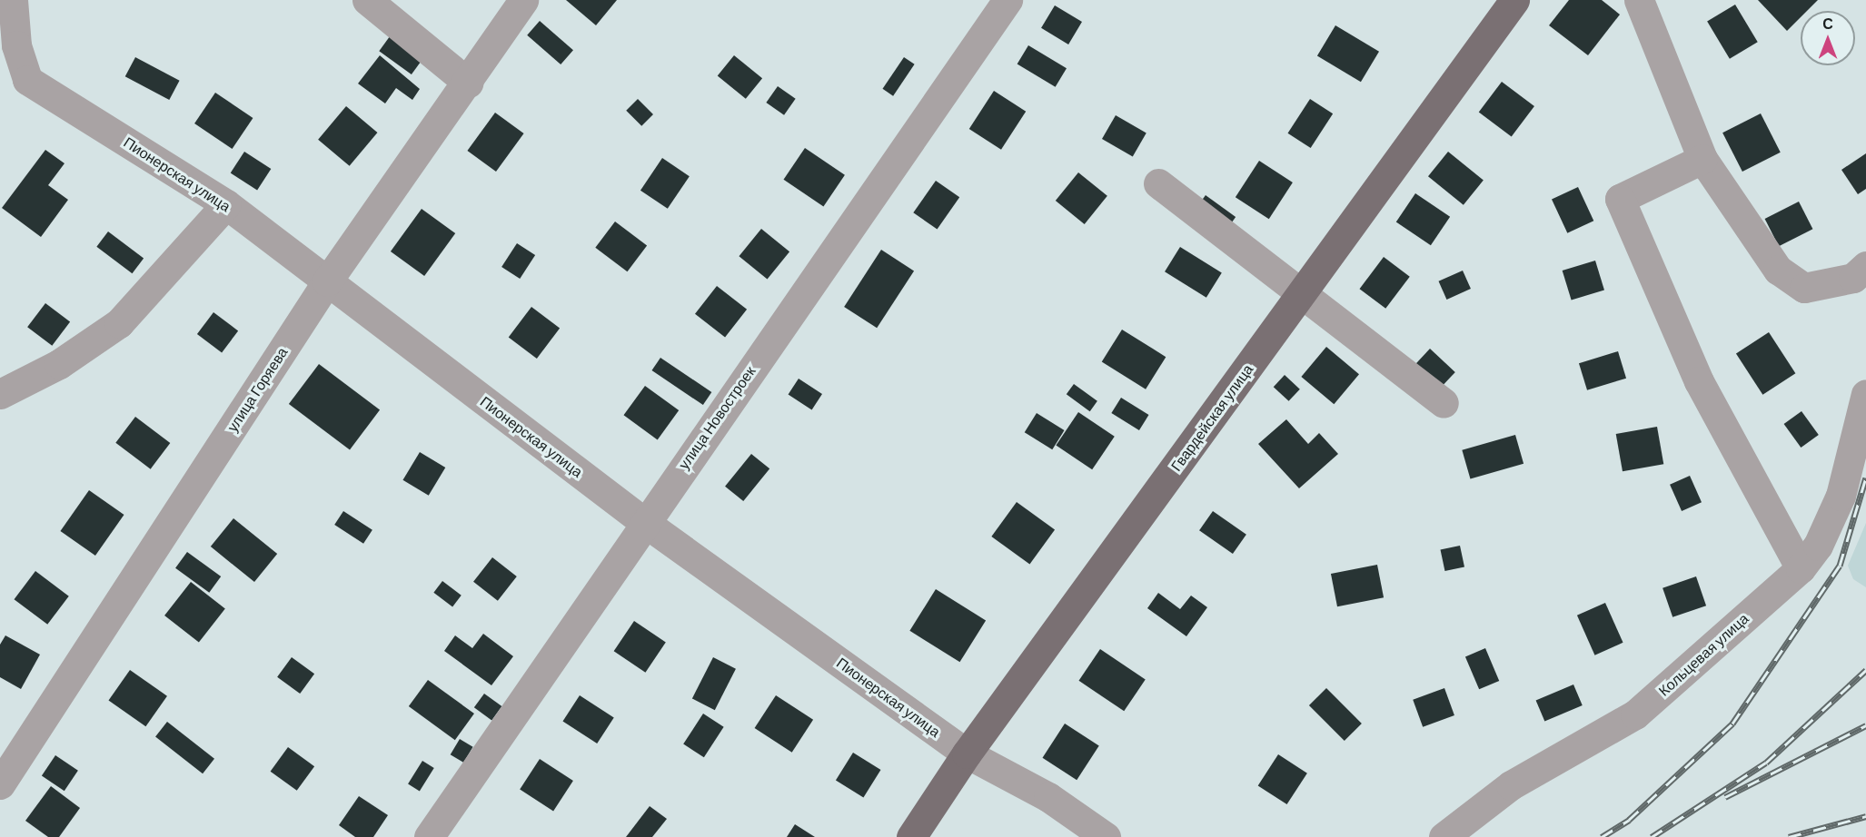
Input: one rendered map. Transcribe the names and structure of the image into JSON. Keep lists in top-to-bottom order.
{
  "streets": {
    "main road": ["Гвардейская улица"],
    "street": [
      "Пионерская улица",
      "улица Горяева",
      "улица Новостроек",
      "Кольцевая улица"
    ]
  },
  "crossings": [
    ["Пионерская улица", "улица Горяева"],
    ["Пионерская улица", "улица Новостроек"],
    ["Пионерская улица", "Гвардейская улица"]
  ],
  "north": "top"
}
